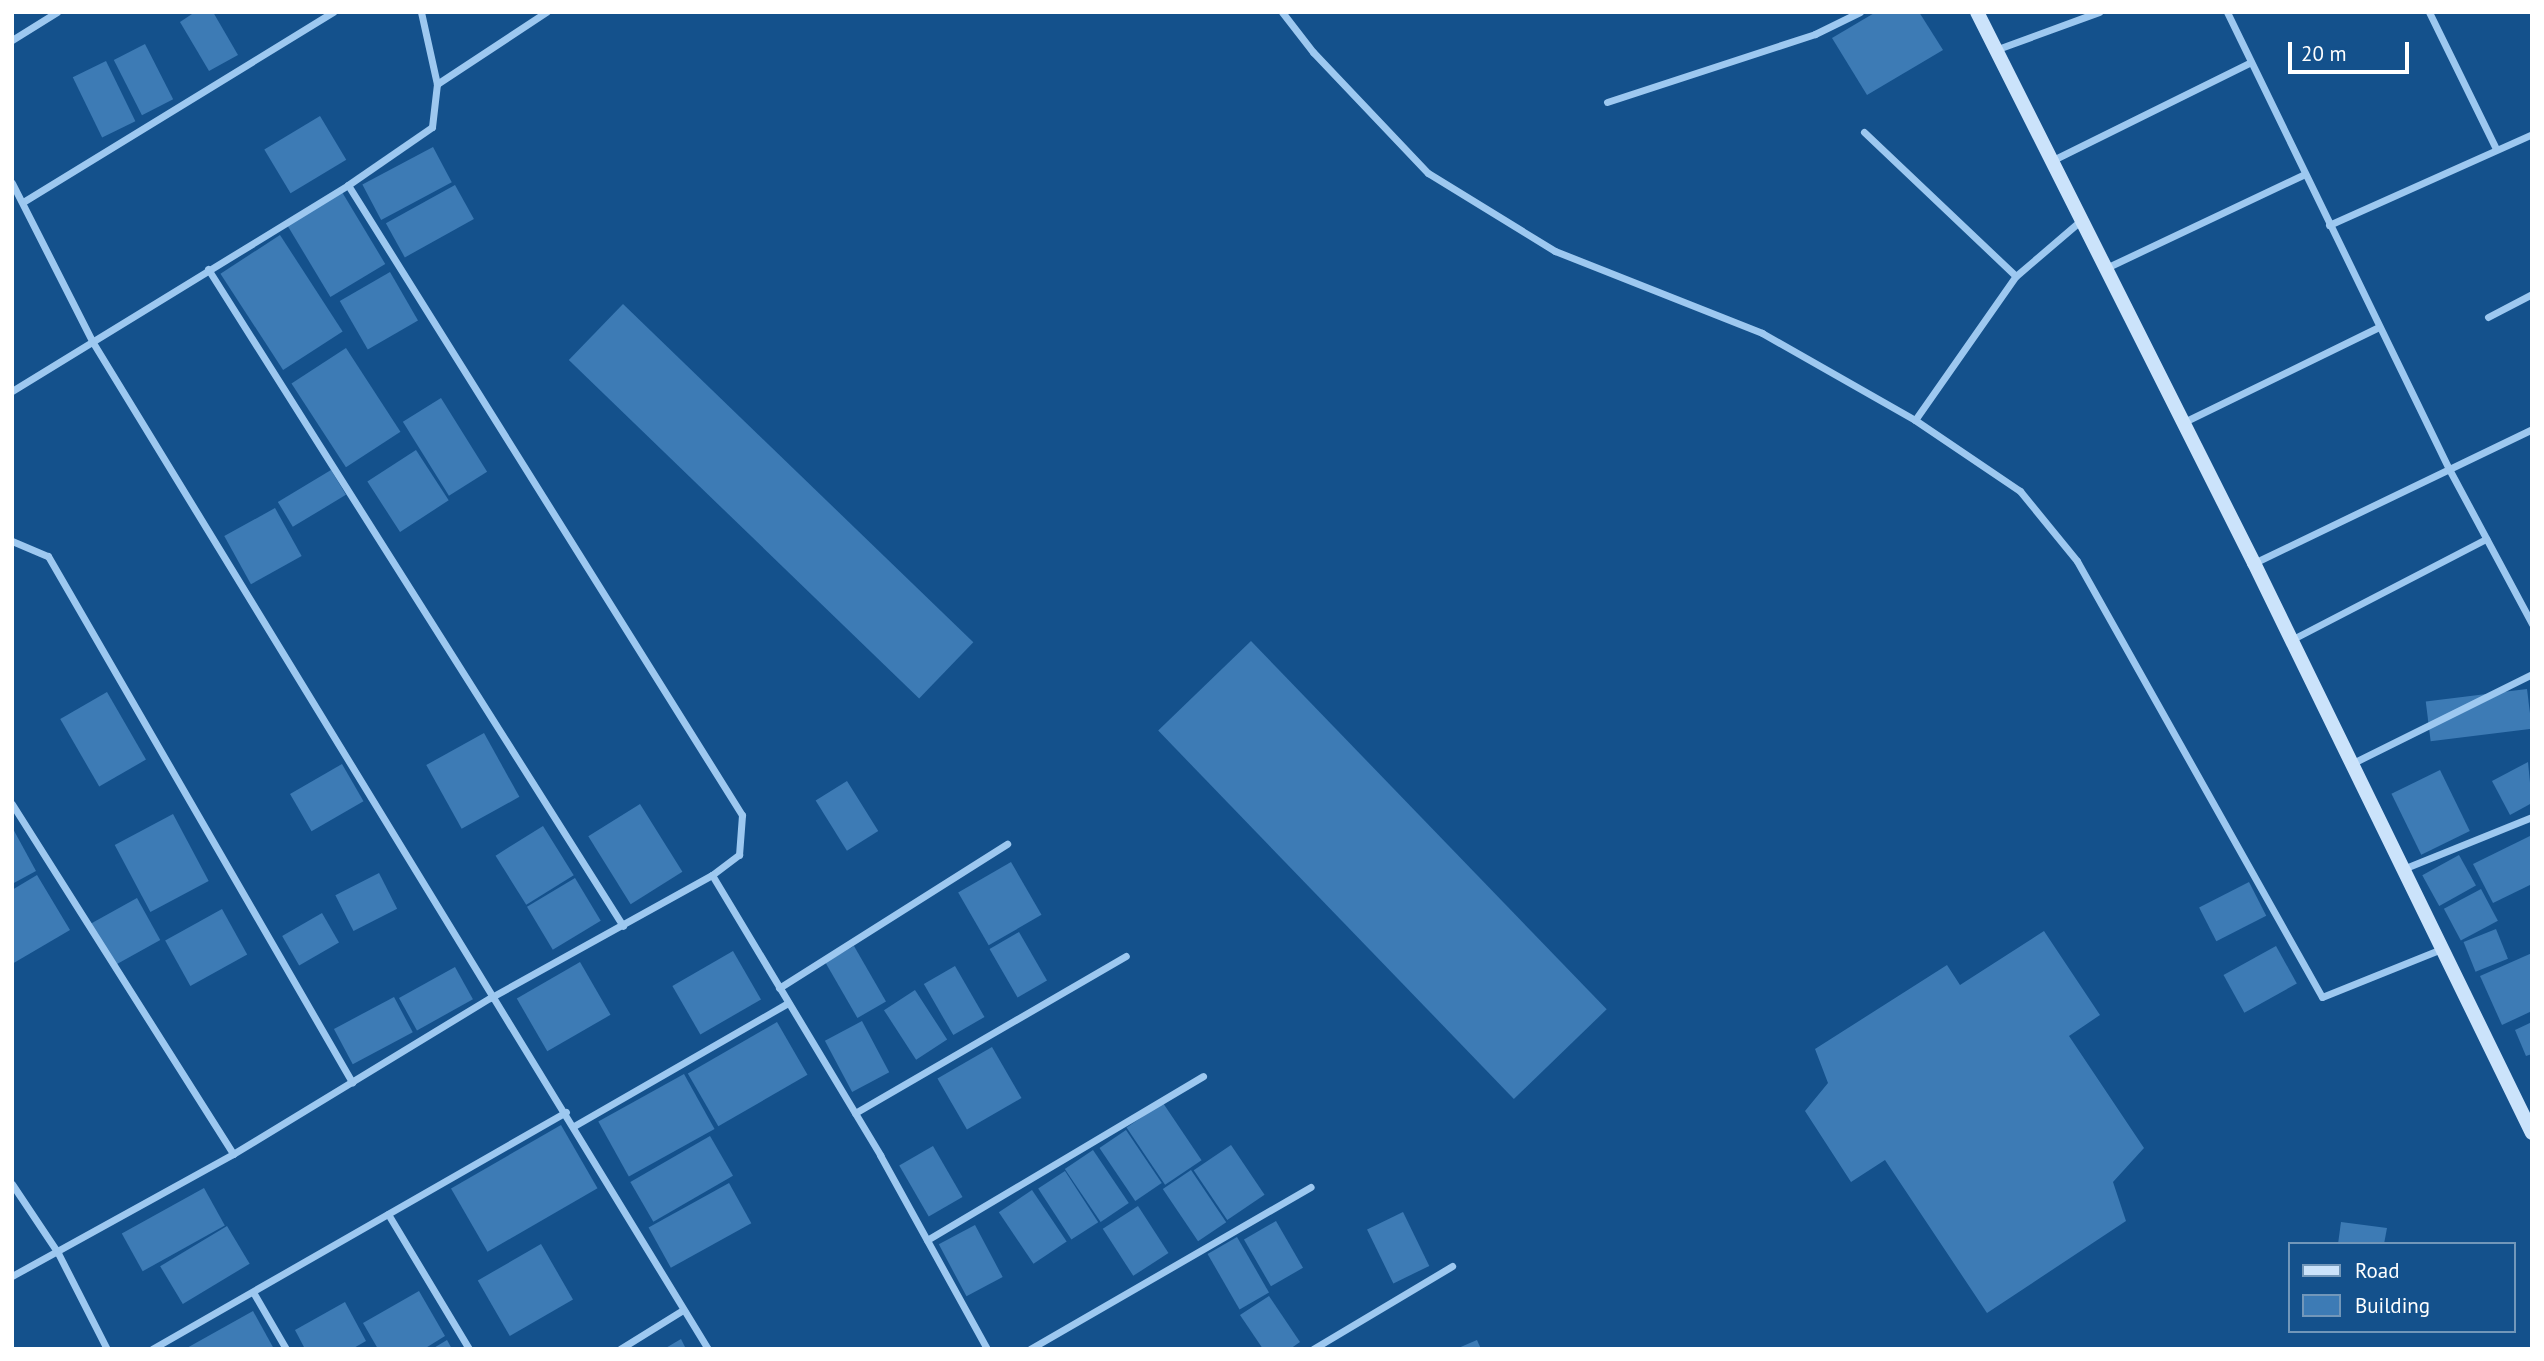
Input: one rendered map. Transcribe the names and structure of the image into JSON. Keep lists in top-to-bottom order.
{
  "legend": ["Road", "Building"],
  "scale_bar": "20 m"
}
